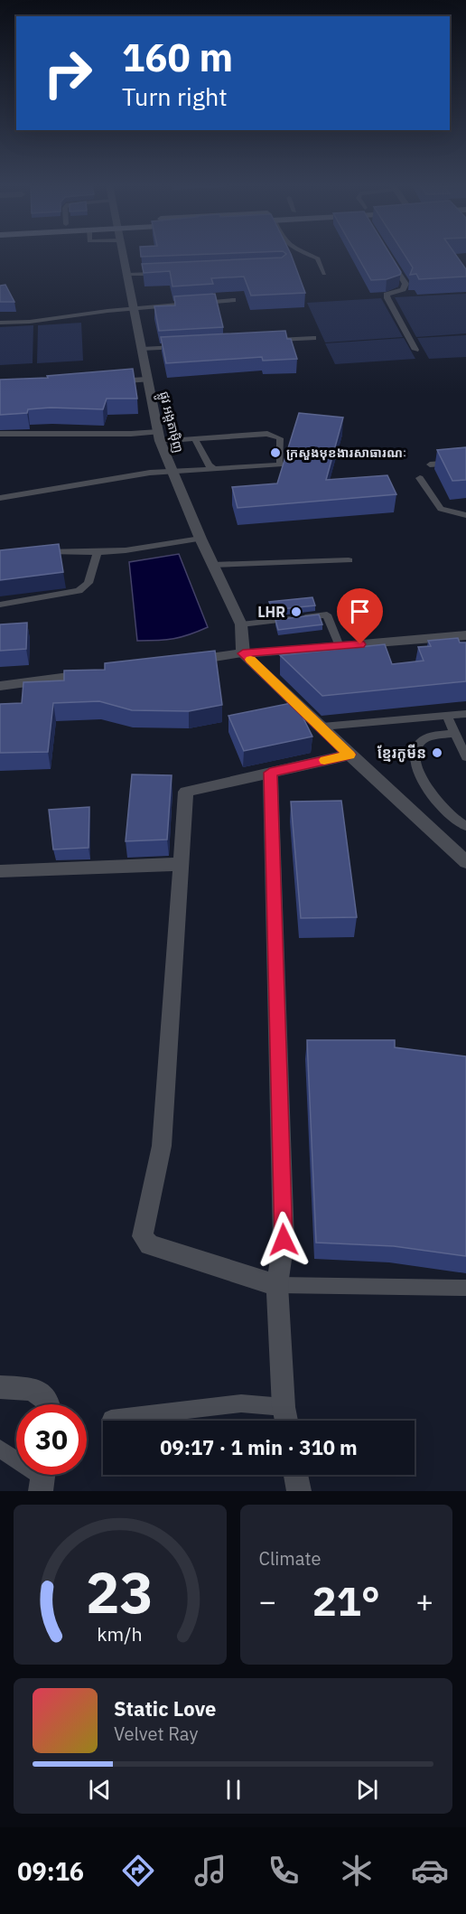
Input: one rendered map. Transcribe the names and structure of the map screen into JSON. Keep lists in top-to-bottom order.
{
  "streets": {
    "street": ["ផ្លូវ អង្តតាម៉ិញ"]
  },
  "places": ["ក្រសួងមុខងារសាធារណៈ", "LHR", "ខ្មែរកូមីន"],
  "page": {
    "turn": ["160 m", "Turn right"],
    "limit": "30",
    "trip": "09:17 · 1 min · 310 m",
    "tile": "Climate",
    "heat": ["−", "21°", "+"],
    "song": ["Static Love", "Velvet Ray"],
    "tabs": "09:16",
    "gauge": ["23", "km/h"]
  }
}
